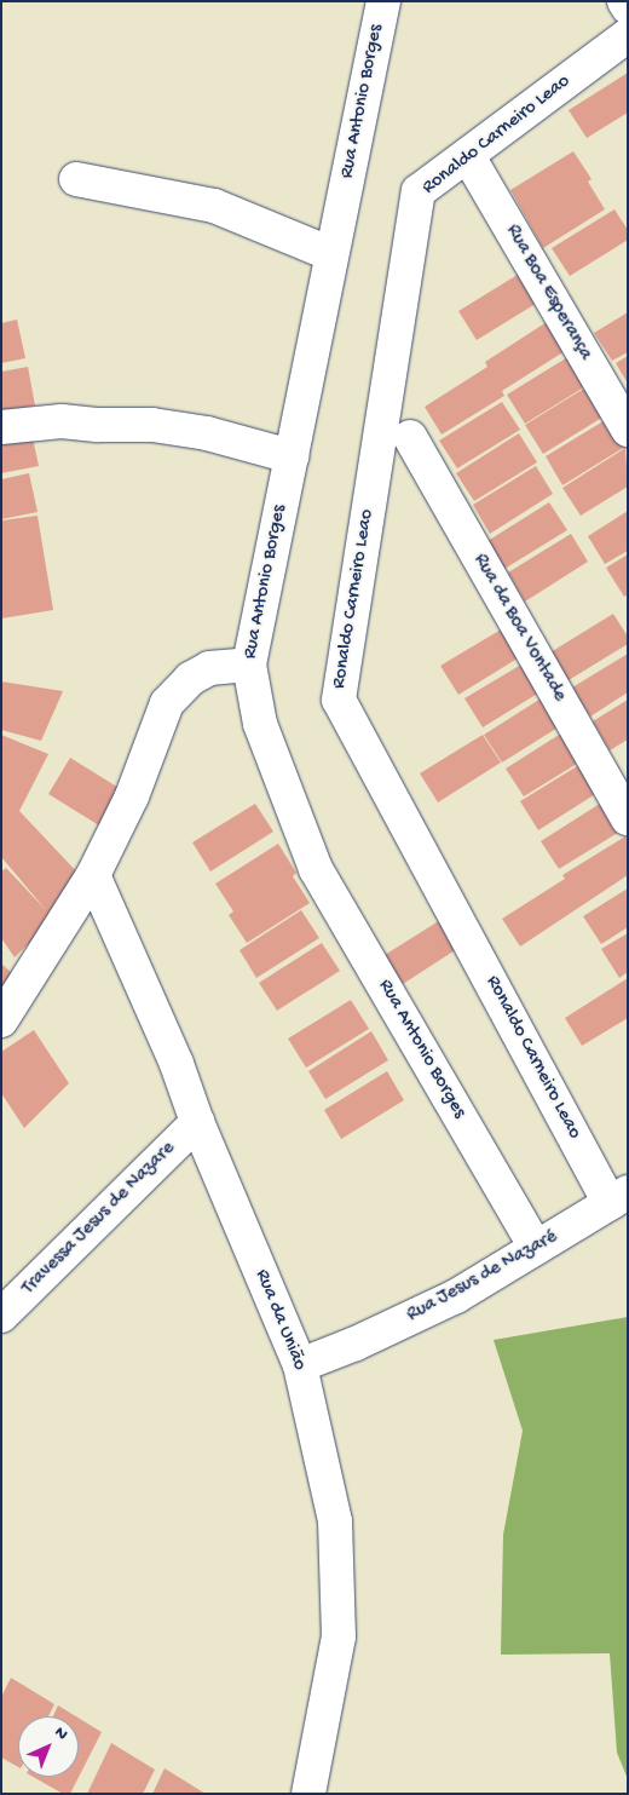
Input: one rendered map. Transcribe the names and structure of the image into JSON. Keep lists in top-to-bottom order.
{
  "streets": {
    "street": [
      "Rua Antonio Borges",
      "Ronaldo Carneiro Leao",
      "Rua Boa Esperança",
      "Rua da Boa Vontade",
      "Travessa Jesus de Nazare",
      "Rua Jesus de Nazaré",
      "Rua da União"
    ]
  },
  "crossings": [
    ["Rua Antonio Borges", "Rua Jesus de Nazaré"],
    ["Ronaldo Carneiro Leao", "Rua Boa Esperança"],
    ["Ronaldo Carneiro Leao", "Rua Jesus de Nazaré"],
    ["Travessa Jesus de Nazare", "Rua da União"],
    ["Rua Jesus de Nazaré", "Rua da União"]
  ],
  "north": "top right"
}
